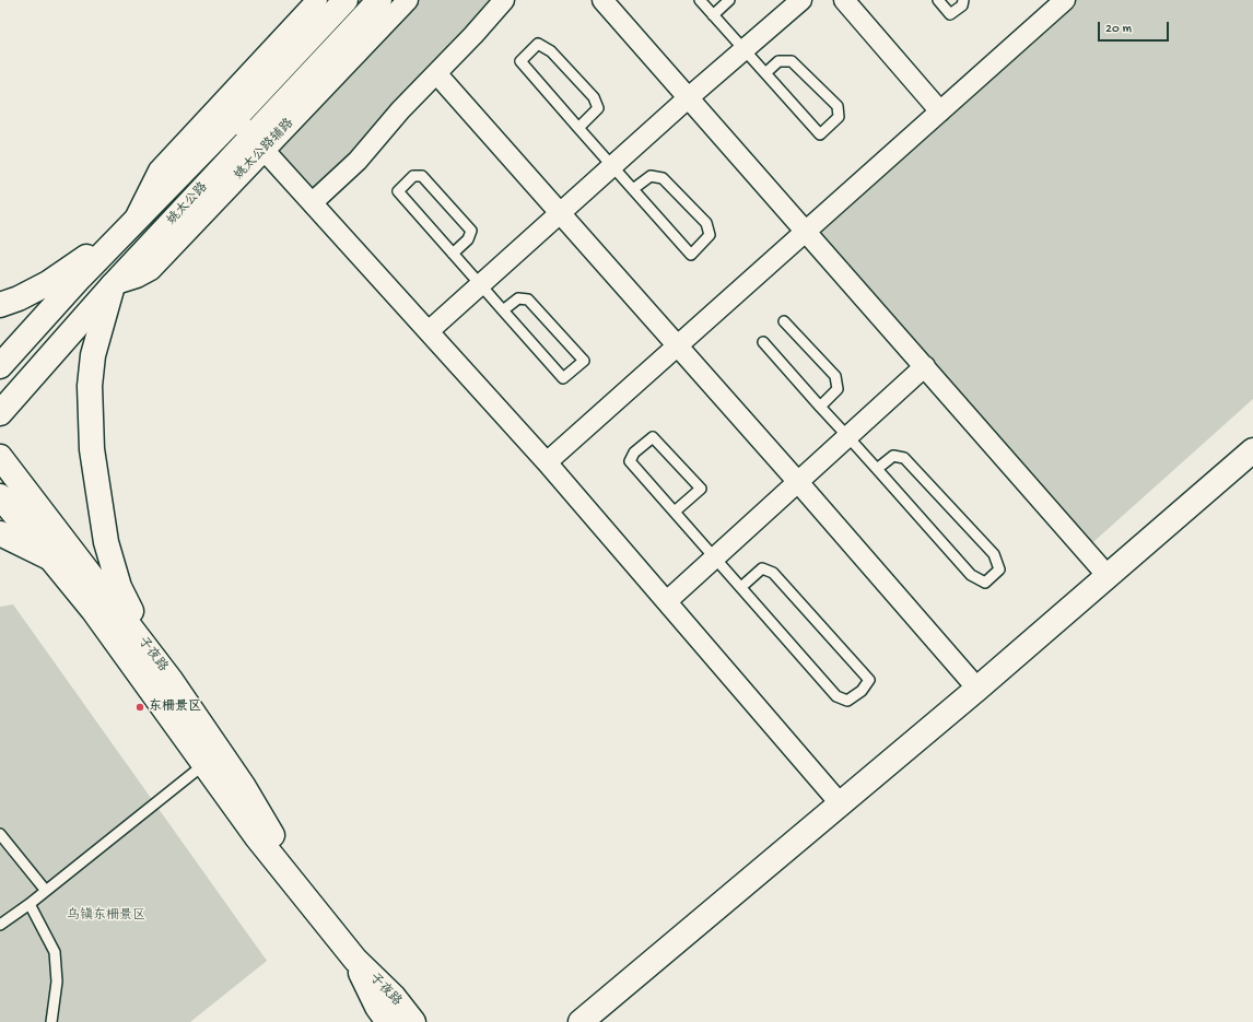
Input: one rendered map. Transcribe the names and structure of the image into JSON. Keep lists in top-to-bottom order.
{
  "streets": {
    "street": ["姚太公路辅路", "姚太公路", "子夜路"]
  },
  "crossings": [
    ["姚太公路辅路", "姚太公路"]
  ],
  "parks": ["乌镇东栅景区"],
  "places": ["东栅景区"],
  "scale_bar": "20 m"
}
